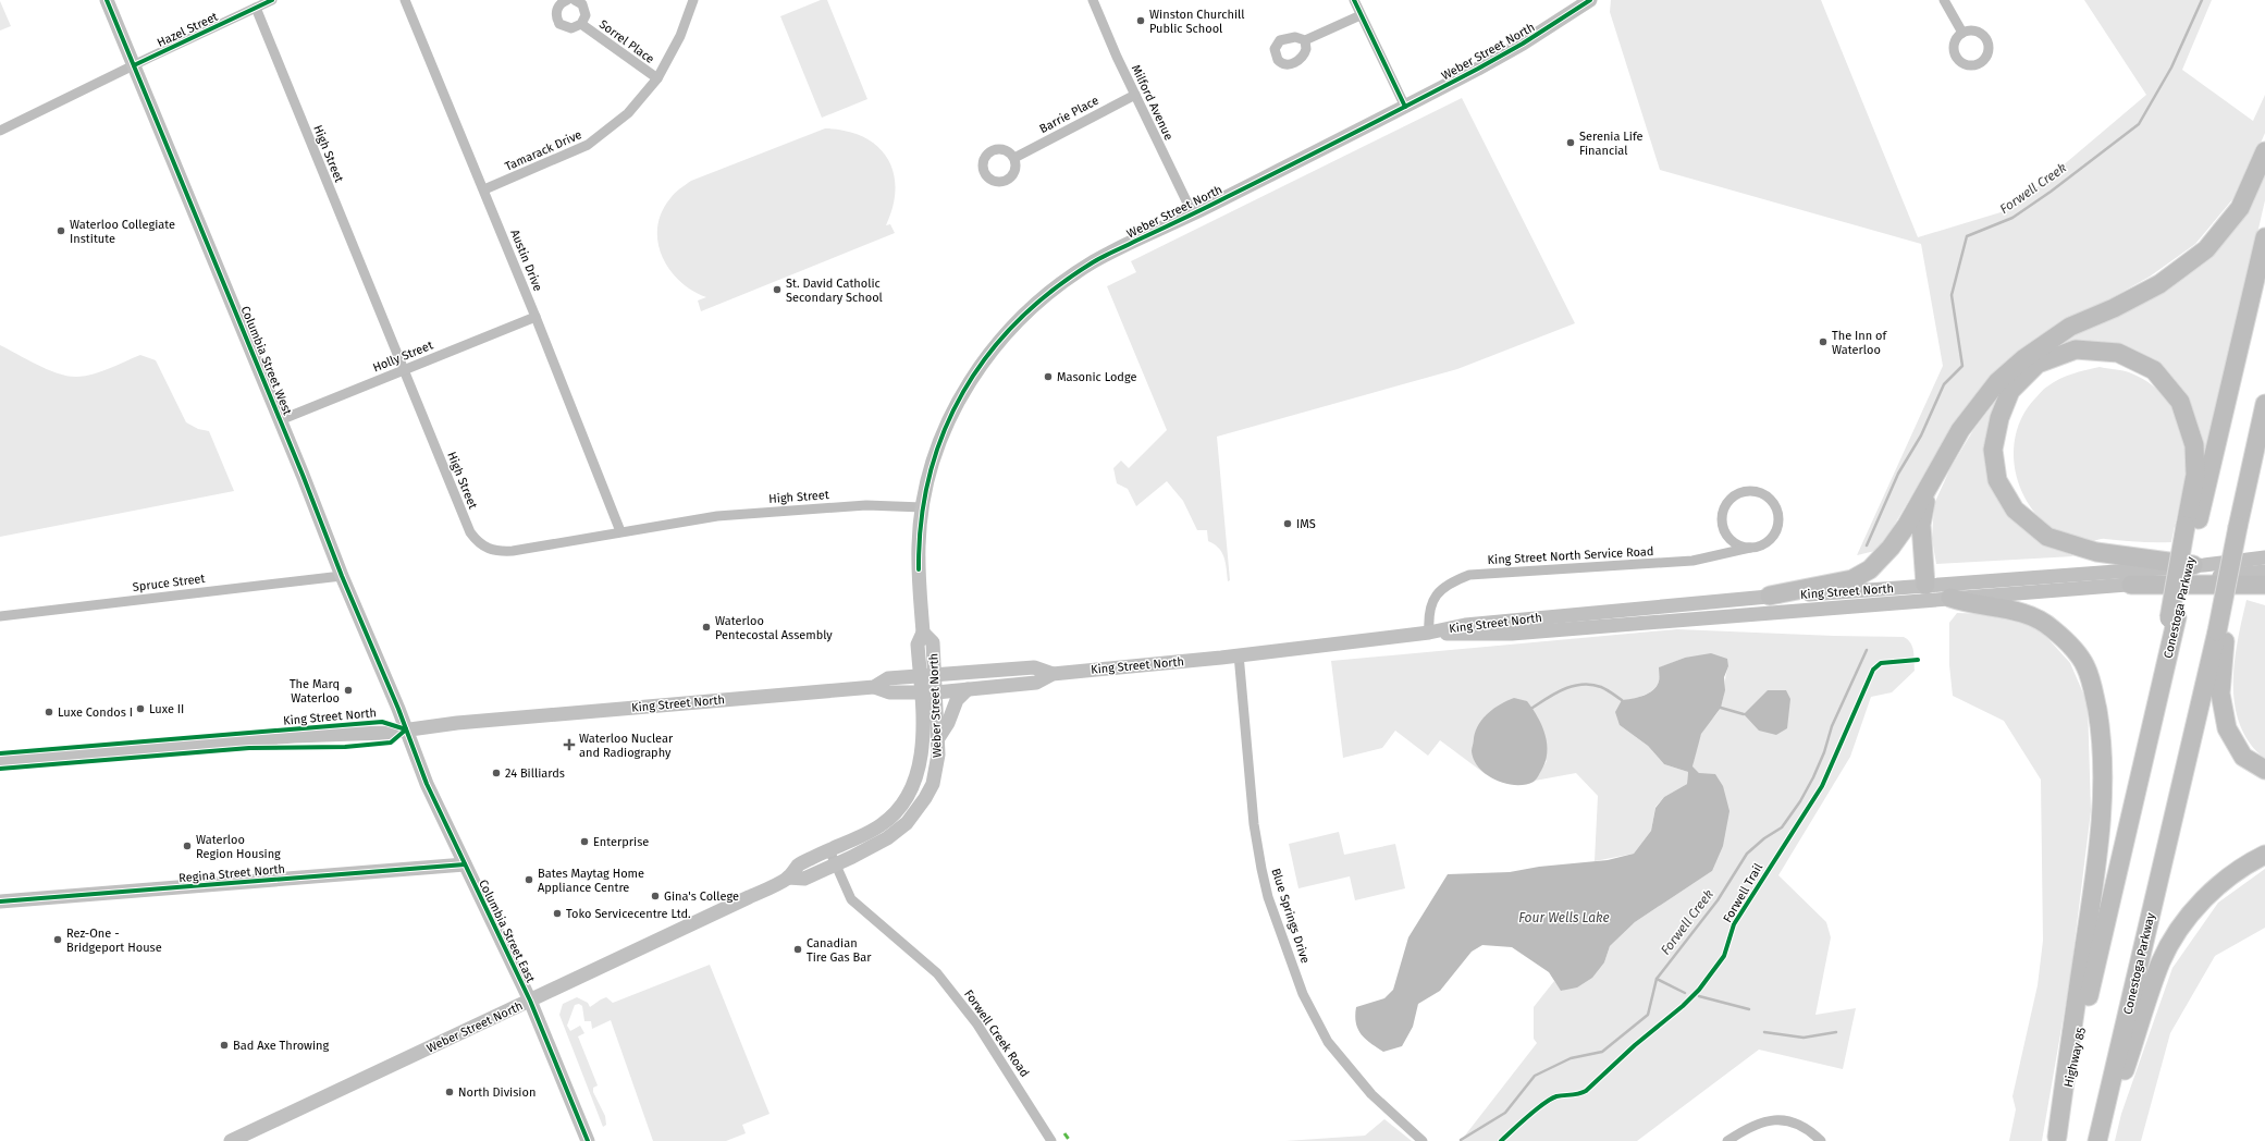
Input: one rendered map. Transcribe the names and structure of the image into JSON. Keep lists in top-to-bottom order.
{
  "streets": {
    "highway": ["Conestoga Parkway", "Highway 85"],
    "main road": [
      "Weber Street North",
      "Columbia Street West",
      "King Street North",
      "Regina Street North",
      "Columbia Street East"
    ],
    "street": [
      "Hazel Street",
      "Sorrel Place",
      "Milford Avenue",
      "Barrie Place",
      "Tamarack Drive",
      "High Street",
      "Austin Drive",
      "Holly Street",
      "King Street North Service Road",
      "Spruce Street",
      "Blue Springs Drive",
      "Forwell Creek Road"
    ],
    "cycle path": ["Forwell Trail"]
  },
  "crossings": [
    ["Hazel Street", "High Street"],
    ["Hazel Street", "Columbia Street West"],
    ["Sorrel Place", "Tamarack Drive"],
    ["Weber Street North", "Milford Avenue"],
    ["Weber Street North", "High Street"],
    ["Weber Street North", "King Street North"],
    ["Weber Street North", "Columbia Street East"],
    ["Weber Street North", "Forwell Creek Road"],
    ["Milford Avenue", "Barrie Place"],
    ["Tamarack Drive", "Austin Drive"],
    ["High Street", "Austin Drive"],
    ["High Street", "Holly Street"],
    ["Austin Drive", "Holly Street"],
    ["Holly Street", "Columbia Street West"],
    ["Columbia Street West", "Spruce Street"],
    ["Columbia Street West", "King Street North"],
    ["Columbia Street West", "Columbia Street East"],
    ["King Street North Service Road", "King Street North"],
    ["King Street North", "Blue Springs Drive"],
    ["King Street North", "Columbia Street East"],
    ["Conestoga Parkway", "Highway 85"],
    ["Regina Street North", "Columbia Street East"]
  ],
  "water": ["Forwell Creek", "Four Wells Lake"],
  "places": {
    "other": [
      "Winston Churchill Public School",
      "Serenia Life Financial",
      "Waterloo Collegiate Institute",
      "St. David Catholic Secondary School",
      "The Inn of Waterloo",
      "Masonic Lodge",
      "IMS",
      "Waterloo Pentecostal Assembly",
      "The Marq Waterloo",
      "Luxe II",
      "Luxe Condos I",
      "24 Billiards",
      "Enterprise",
      "Waterloo Region Housing",
      "Bates Maytag Home Appliance Centre",
      "Gina's College",
      "Toko Servicecentre Ltd.",
      "Rez-One - Bridgeport House",
      "Canadian Tire Gas Bar",
      "Bad Axe Throwing",
      "North Division"
    ],
    "health": ["Waterloo Nuclear and Radiography"]
  }
}
